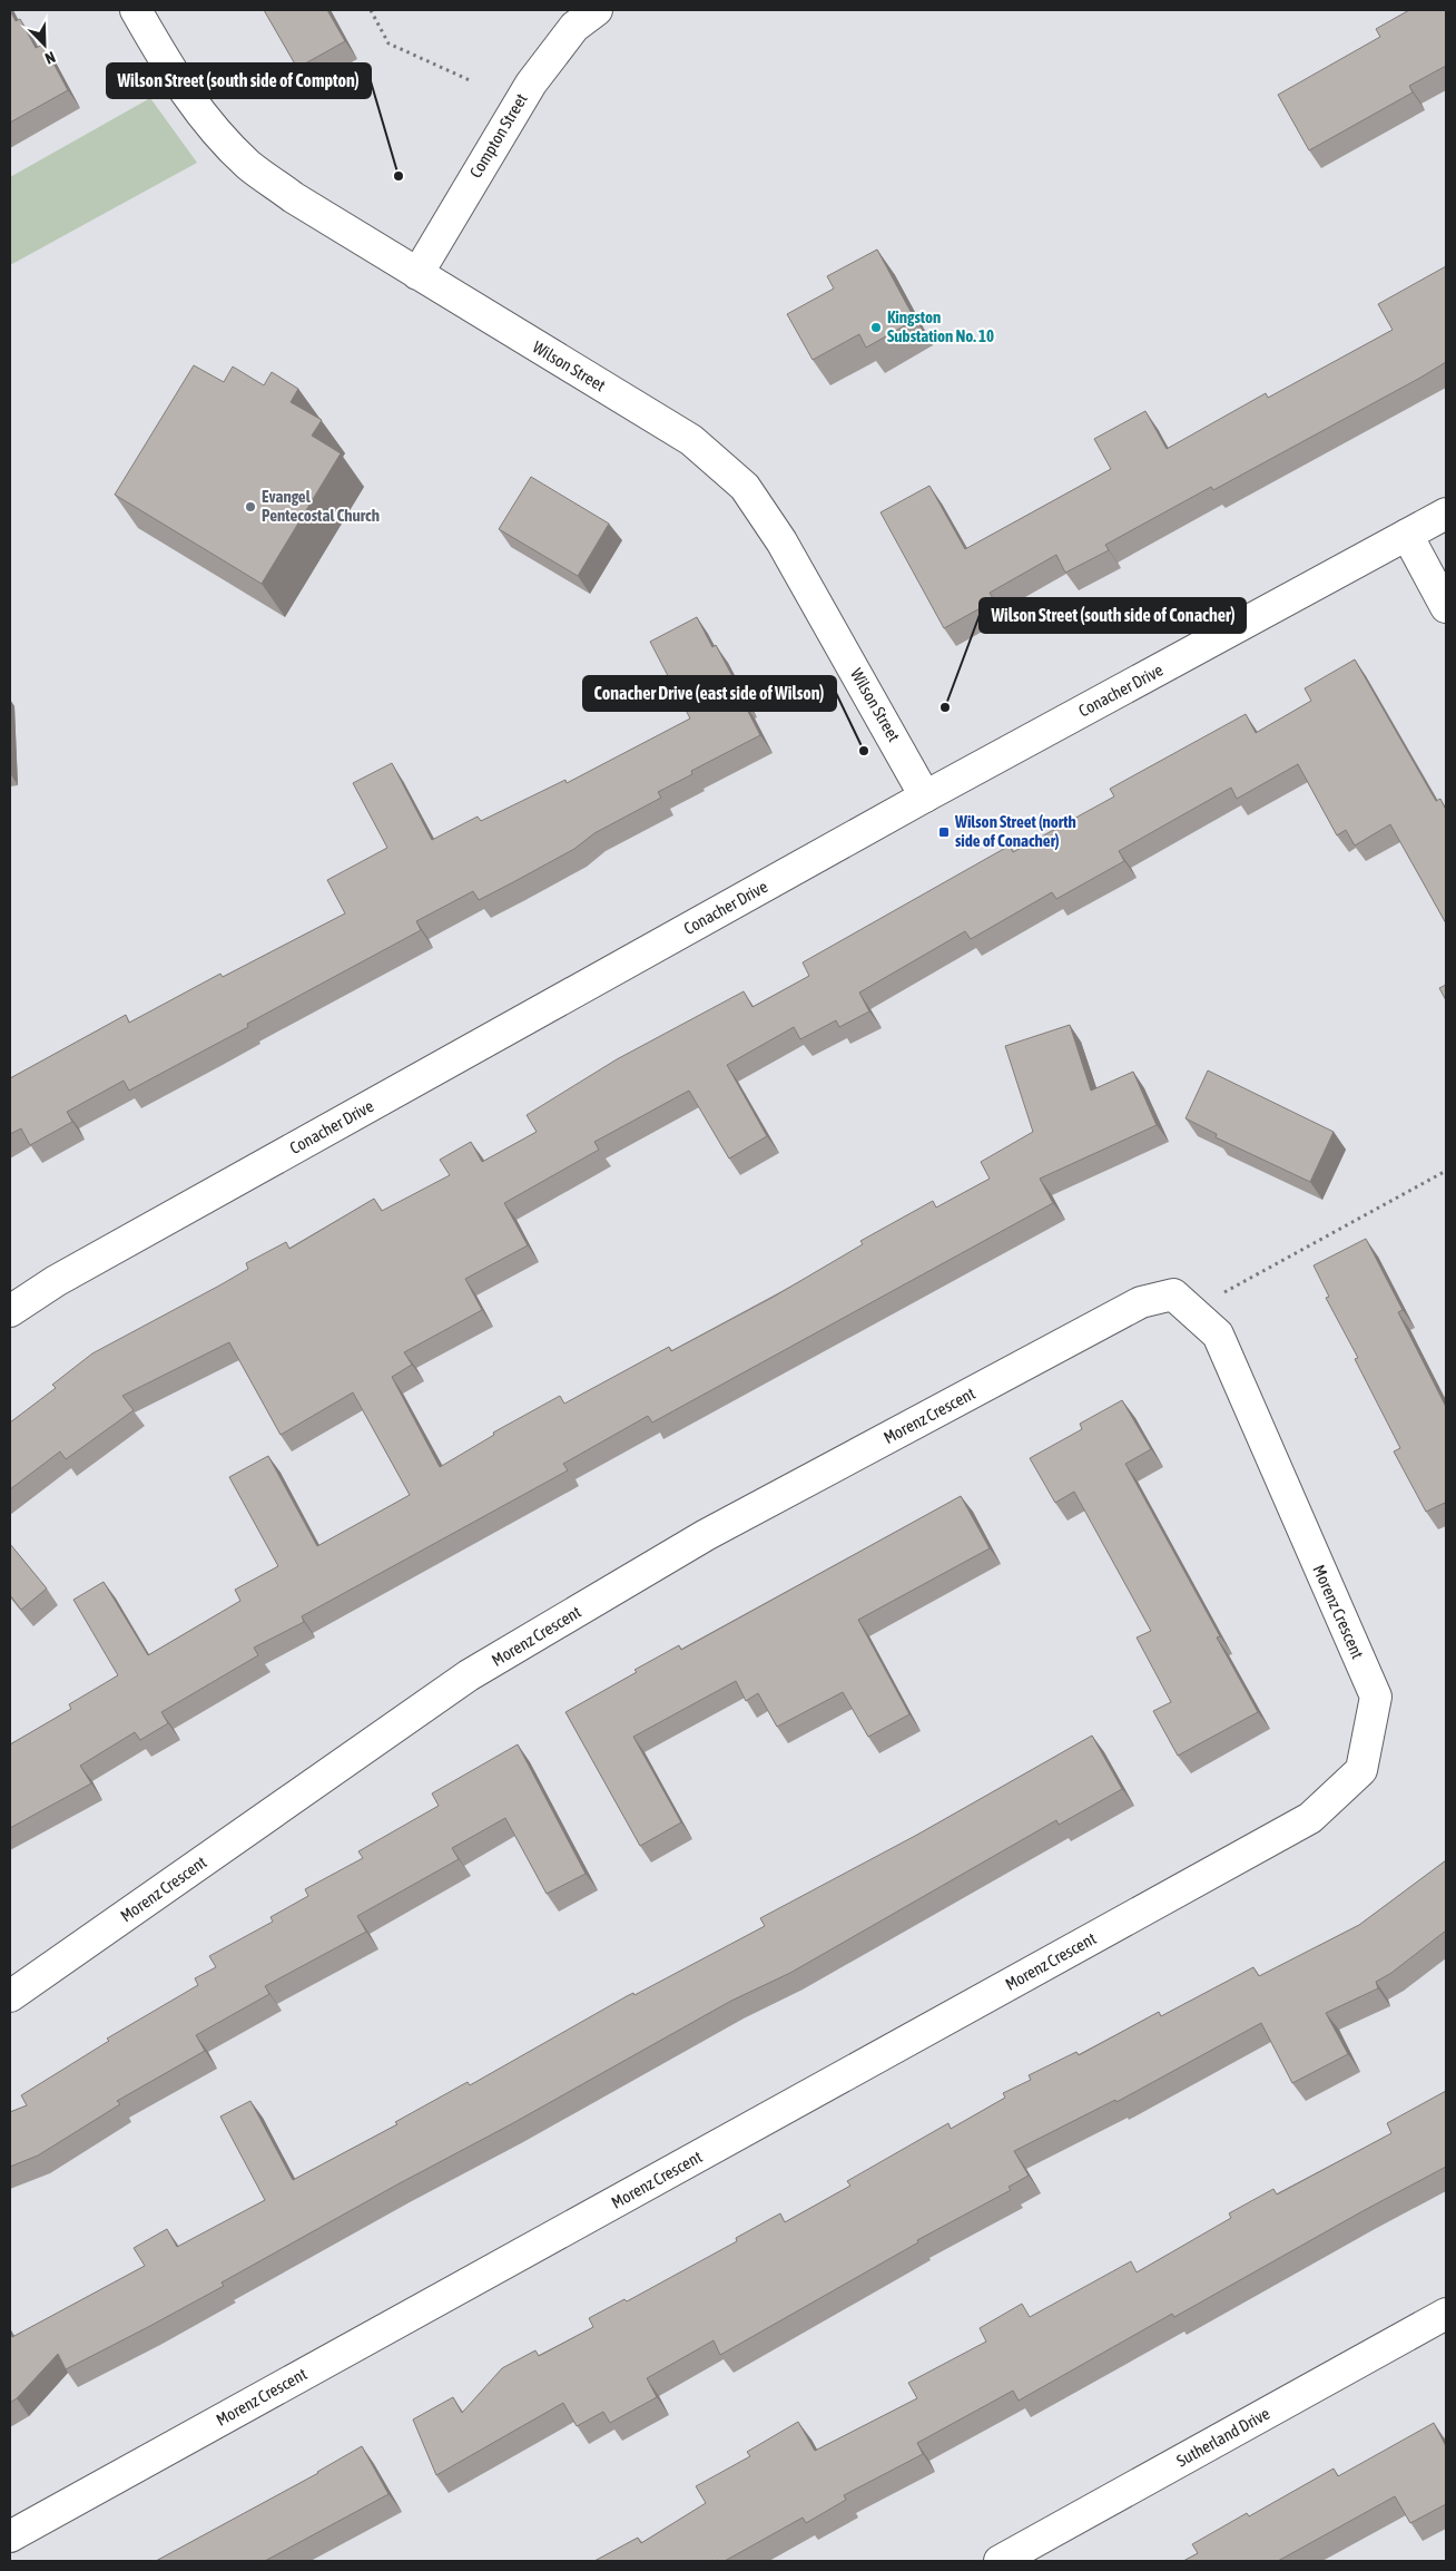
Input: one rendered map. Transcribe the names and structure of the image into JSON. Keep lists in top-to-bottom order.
{
  "streets": {
    "street": [
      "Compton Street",
      "Wilson Street",
      "Conacher Drive",
      "Morenz Crescent",
      "Sutherland Drive"
    ]
  },
  "crossings": [
    ["Compton Street", "Wilson Street"],
    ["Wilson Street", "Conacher Drive"]
  ],
  "places": {
    "other": [
      "Wilson Street (south side of Compton)",
      "Kingston Substation No. 10",
      "Evangel Pentecostal Church",
      "Wilson Street (south side of Conacher)",
      "Conacher Drive (east side of Wilson)"
    ],
    "transit": ["Wilson Street (north side of Conacher)"]
  },
  "north": "bottom right"
}
